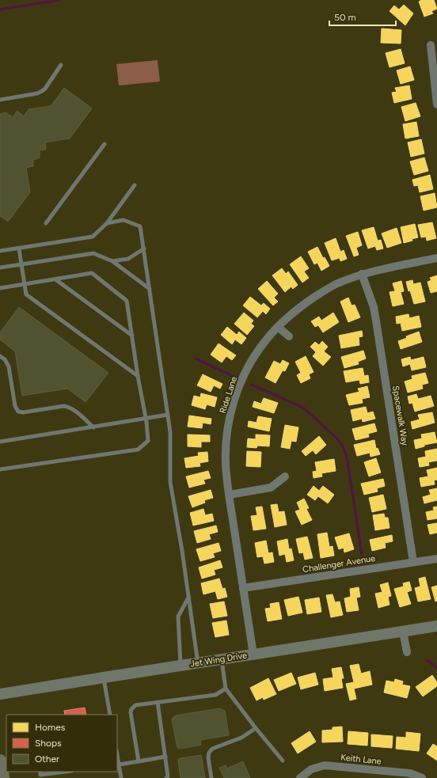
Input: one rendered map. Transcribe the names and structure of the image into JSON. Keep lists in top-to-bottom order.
{
  "streets": {
    "main road": ["Jet Wing Drive"],
    "street": [
      "Ride Lane",
      "Spacewalk Way",
      "Challenger Avenue",
      "Keith Lane"
    ]
  },
  "crossings": [
    ["Ride Lane", "Spacewalk Way"],
    ["Ride Lane", "Challenger Avenue"],
    ["Ride Lane", "Jet Wing Drive"],
    ["Spacewalk Way", "Challenger Avenue"]
  ],
  "legend": ["Homes", "Shops", "Other"],
  "scale_bar": "50 m"
}
